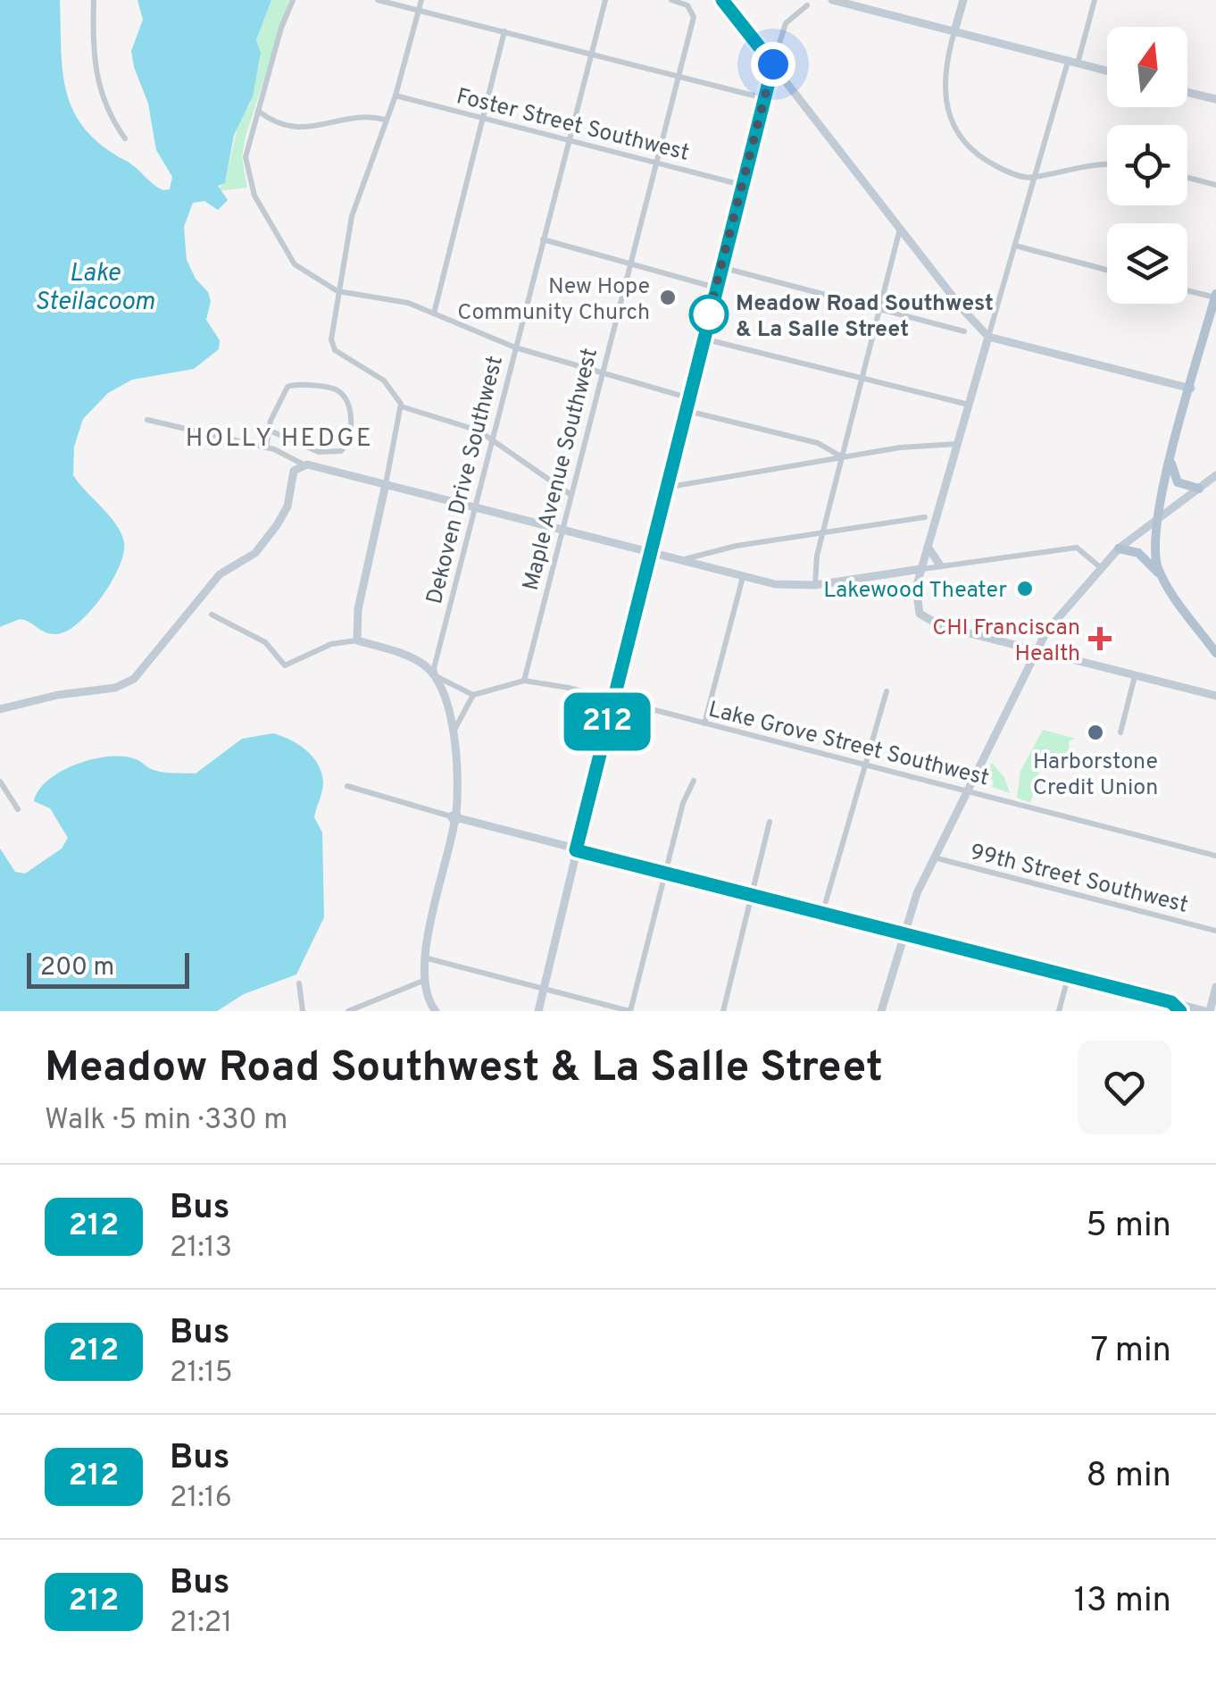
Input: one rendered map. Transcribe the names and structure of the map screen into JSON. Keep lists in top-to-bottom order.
{
  "streets": {
    "street": [
      "Foster Street Southwest",
      "Maple Avenue Southwest",
      "Dekoven Drive Southwest",
      "Lake Grove Street Southwest",
      "99th Street Southwest"
    ]
  },
  "crossings": [
    ["Foster Street Southwest", "Maple Avenue Southwest"],
    ["Foster Street Southwest", "Dekoven Drive Southwest"],
    ["Maple Avenue Southwest", "Lake Grove Street Southwest"]
  ],
  "districts": ["HOLLY HEDGE"],
  "water": ["Lake Steilacoom"],
  "places": {
    "other": [
      "New Hope Community Church",
      "Meadow Road Southwest & La Salle Street",
      "Lakewood Theater",
      "Harborstone Credit Union"
    ],
    "health": ["CHI Franciscan Health"]
  },
  "lines": ["bus line 212"],
  "scale_bar": "200 m",
  "north": "top",
  "page": {
    "on_map": "212",
    "scale": "200 m",
    "heading": ["Meadow Road Southwest & La Salle Street", "Walk · 5 min · 330 m"],
    "list": [
      {
        "mark": "212",
        "name": "Bus",
        "note": "21:13",
        "value": "5 min"
      },
      {
        "mark": "212",
        "name": "Bus",
        "note": "21:15",
        "value": "7 min"
      },
      {
        "mark": "212",
        "name": "Bus",
        "note": "21:16",
        "value": "8 min"
      },
      {
        "mark": "212",
        "name": "Bus",
        "note": "21:21",
        "value": "13 min"
      }
    ]
  }
}
